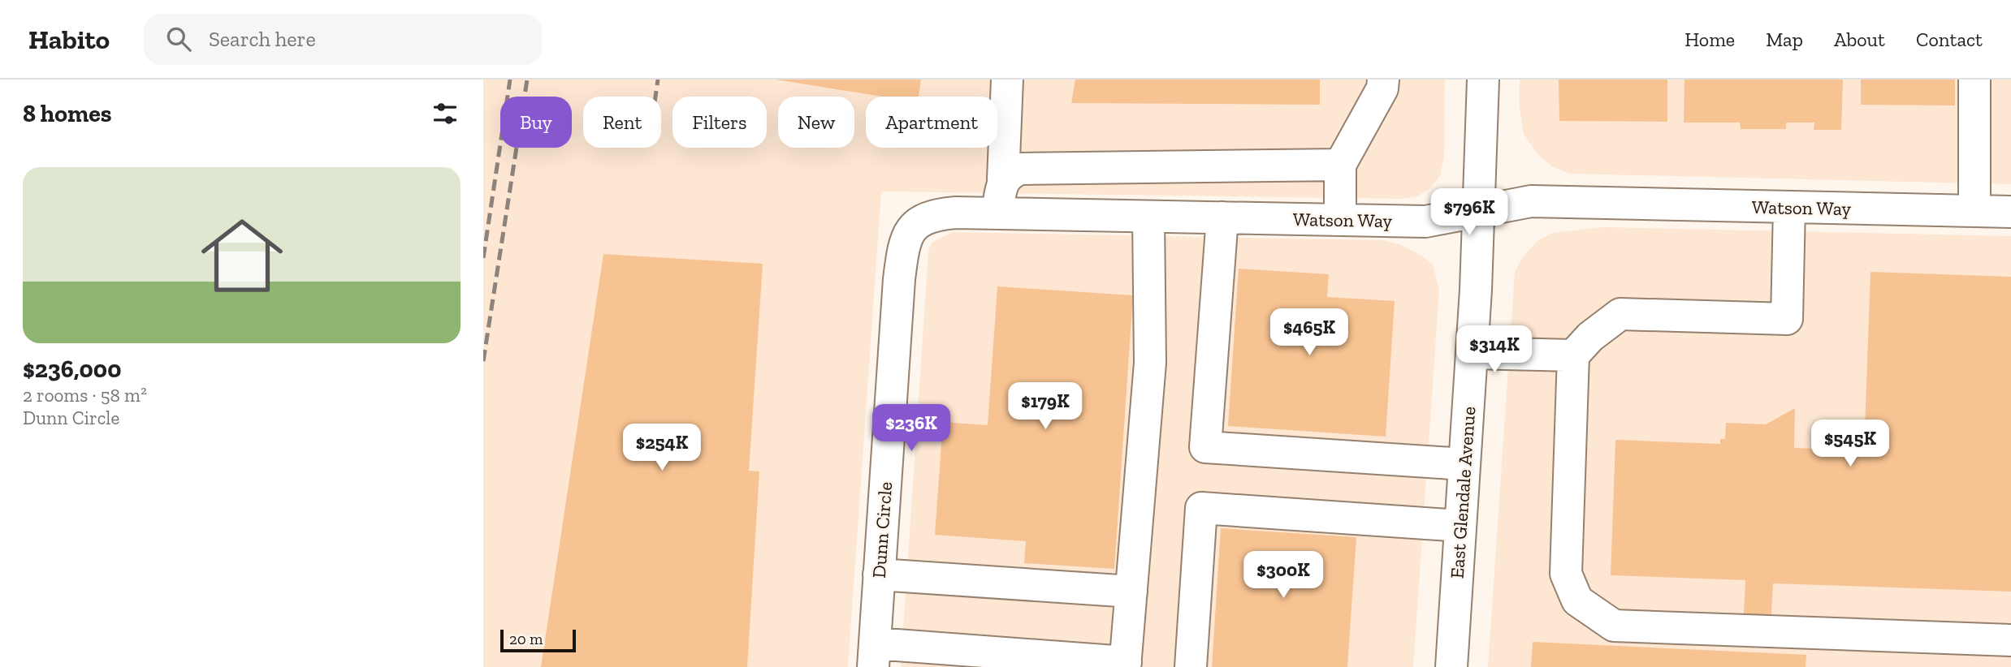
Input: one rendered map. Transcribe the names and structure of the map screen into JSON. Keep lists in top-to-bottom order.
{
  "streets": {
    "street": ["Watson Way", "East Glendale Avenue", "Dunn Circle"]
  },
  "crossings": [
    ["Watson Way", "East Glendale Avenue"],
    ["Watson Way", "Dunn Circle"]
  ],
  "scale_bar": "20 m",
  "page": {
    "header": "Habito",
    "search": "Search here",
    "nav": [
      "Home",
      "Map",
      "About",
      "Contact"
    ],
    "heading": "8 homes",
    "chip": [
      "Buy",
      "Rent",
      "Filters",
      "New",
      "Apartment"
    ],
    "list": [
      {
        "name": "$236,000",
        "note": "2 rooms · 58 m² · Dunn Circle"
      }
    ],
    "price": [
      "$796K",
      "$465K",
      "$314K",
      "$179K",
      "$236K",
      "$545K",
      "$254K",
      "$300K"
    ],
    "scale": "20 m"
  }
}
